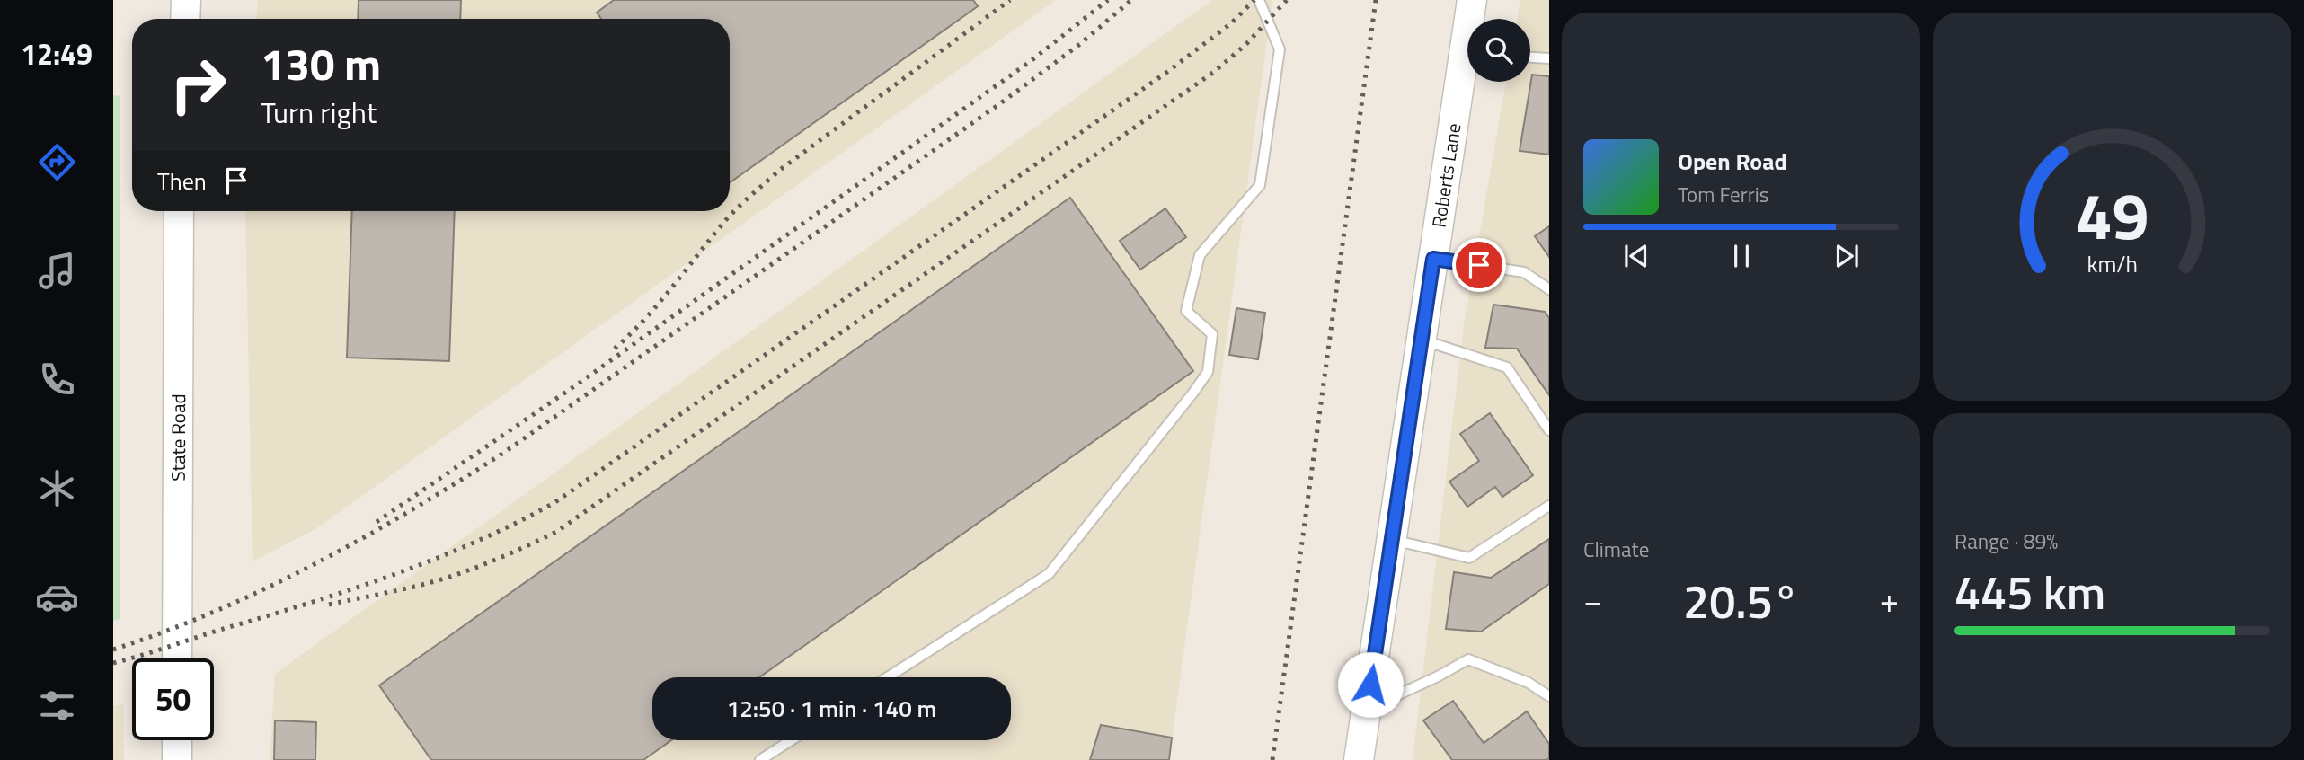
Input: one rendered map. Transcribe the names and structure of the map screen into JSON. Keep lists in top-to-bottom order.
{
  "streets": {
    "main road": ["Roberts Lane", "State Road"]
  },
  "page": {
    "tabs": "12:49",
    "turn": ["130 m", "Turn right"],
    "song": ["Open Road", "Tom Ferris"],
    "then": "Then",
    "tile": [
      "Climate",
      ["Range · 89%", "445 km"]
    ],
    "heat": ["−", "20.5°", "+"],
    "limit": "50",
    "trip": "12:50 · 1 min · 140 m",
    "gauge": ["49", "km/h"]
  }
}
